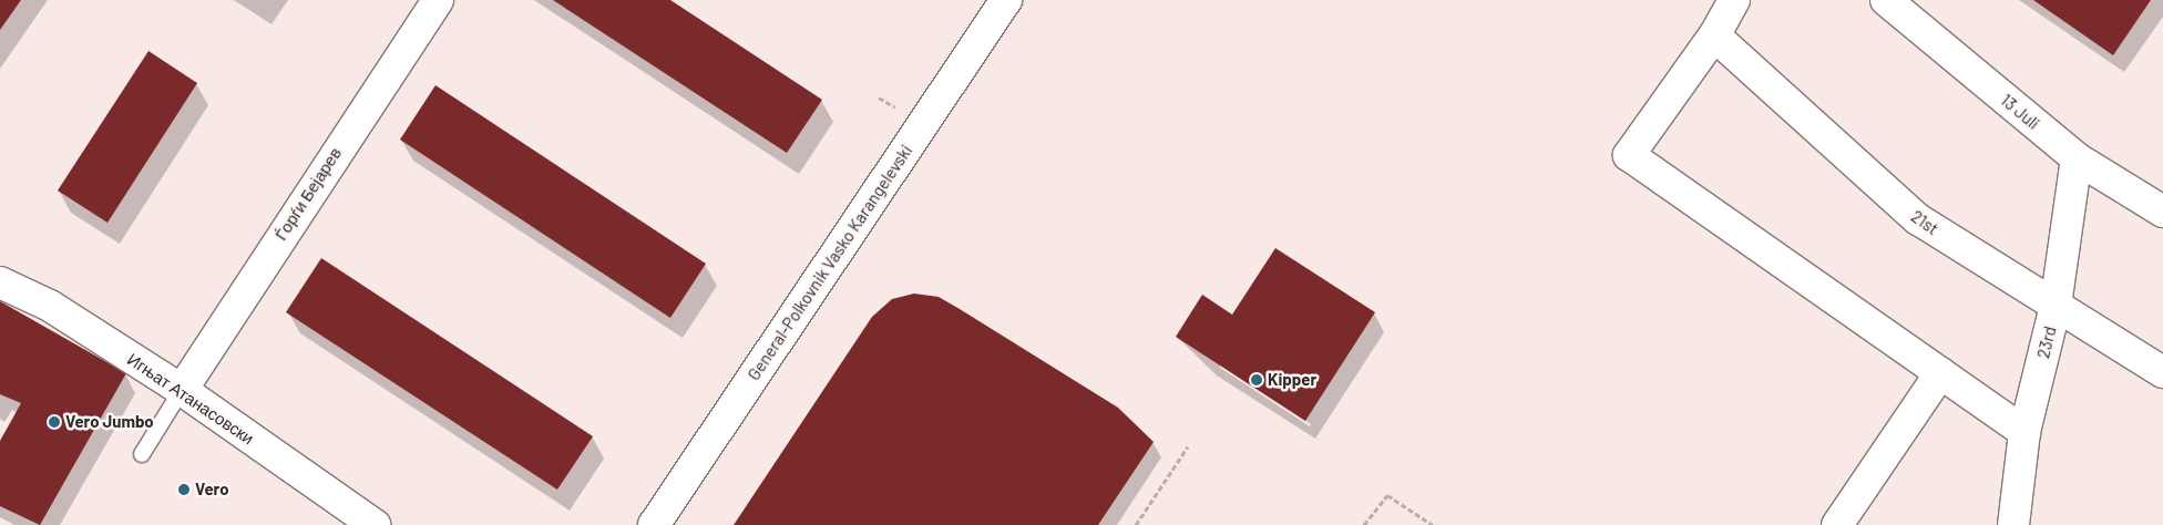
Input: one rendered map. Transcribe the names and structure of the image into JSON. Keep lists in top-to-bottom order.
{
  "streets": {
    "street": [
      "13 Juli",
      "Ѓорѓи Бејарев",
      "21st",
      "General-Polkovnik Vasko Karangelevski",
      "23rd",
      "Игњат Атанасовски"
    ]
  },
  "crossings": [
    ["13 Juli", "23rd"],
    ["Ѓорѓи Бејарев", "Игњат Атанасовски"],
    ["21st", "23rd"]
  ],
  "places": ["Kipper", "Vero Jumbo", "Vero"]
}
